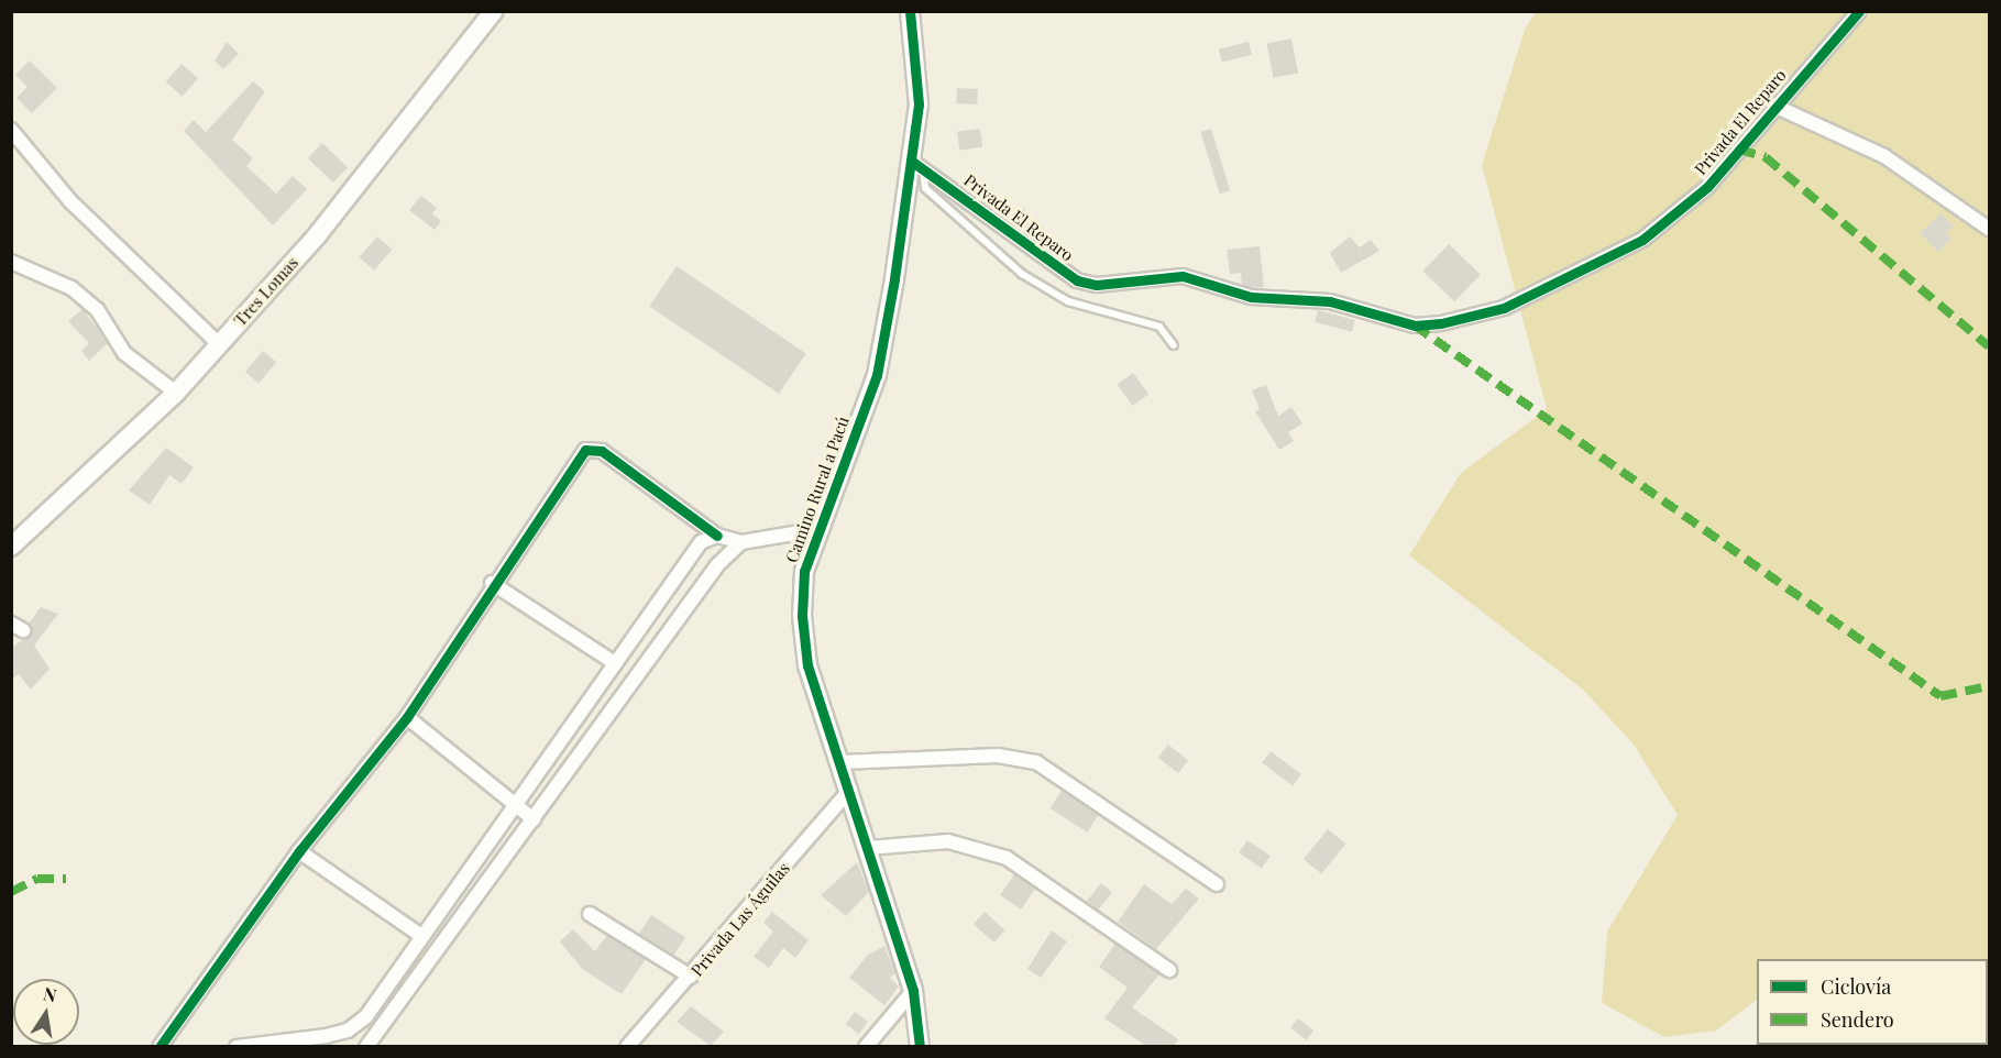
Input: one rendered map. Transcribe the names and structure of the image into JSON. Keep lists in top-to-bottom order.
{
  "streets": {
    "street": [
      "Privada El Reparo",
      "Tres Lomas",
      "Camino Rural a Pacú",
      "Privada Las Águilas"
    ]
  },
  "crossings": [
    ["Privada El Reparo", "Camino Rural a Pacú"],
    ["Camino Rural a Pacú", "Privada Las Águilas"]
  ],
  "legend": ["Ciclovía", "Sendero"],
  "north": "top"
}
